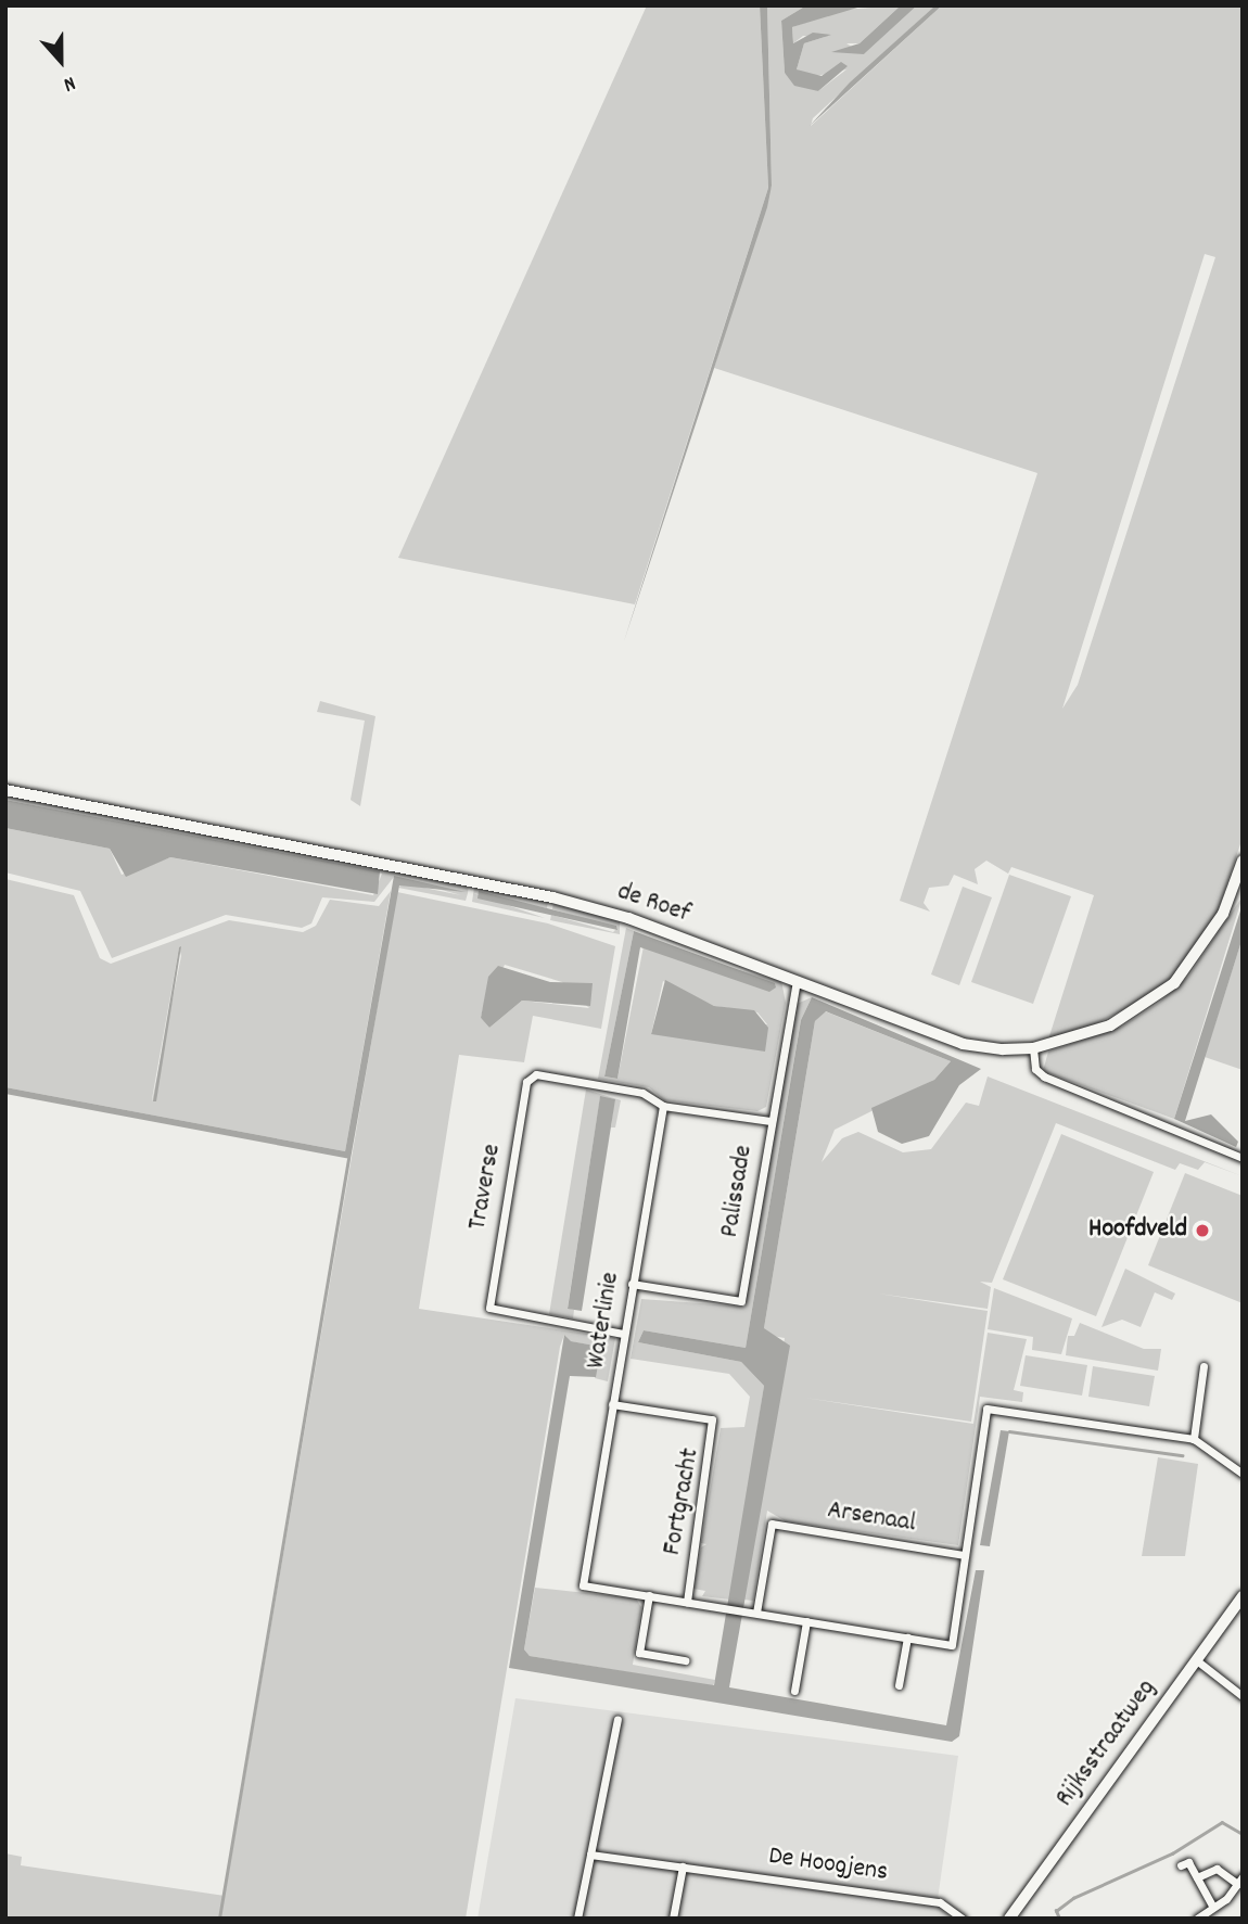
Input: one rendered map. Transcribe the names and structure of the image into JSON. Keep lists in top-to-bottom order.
{
  "streets": {
    "street": [
      "de Roef",
      "Traverse",
      "Palissade",
      "Waterlinie",
      "Fortgracht",
      "Arsenaal",
      "Rijksstraatweg",
      "De Hoogjens"
    ]
  },
  "crossings": [
    ["de Roef", "Palissade"],
    ["Traverse", "Waterlinie"],
    ["Palissade", "Waterlinie"],
    ["Waterlinie", "Fortgracht"],
    ["Waterlinie", "Arsenaal"]
  ],
  "places": ["Hoofdveld"],
  "north": "bottom"
}
